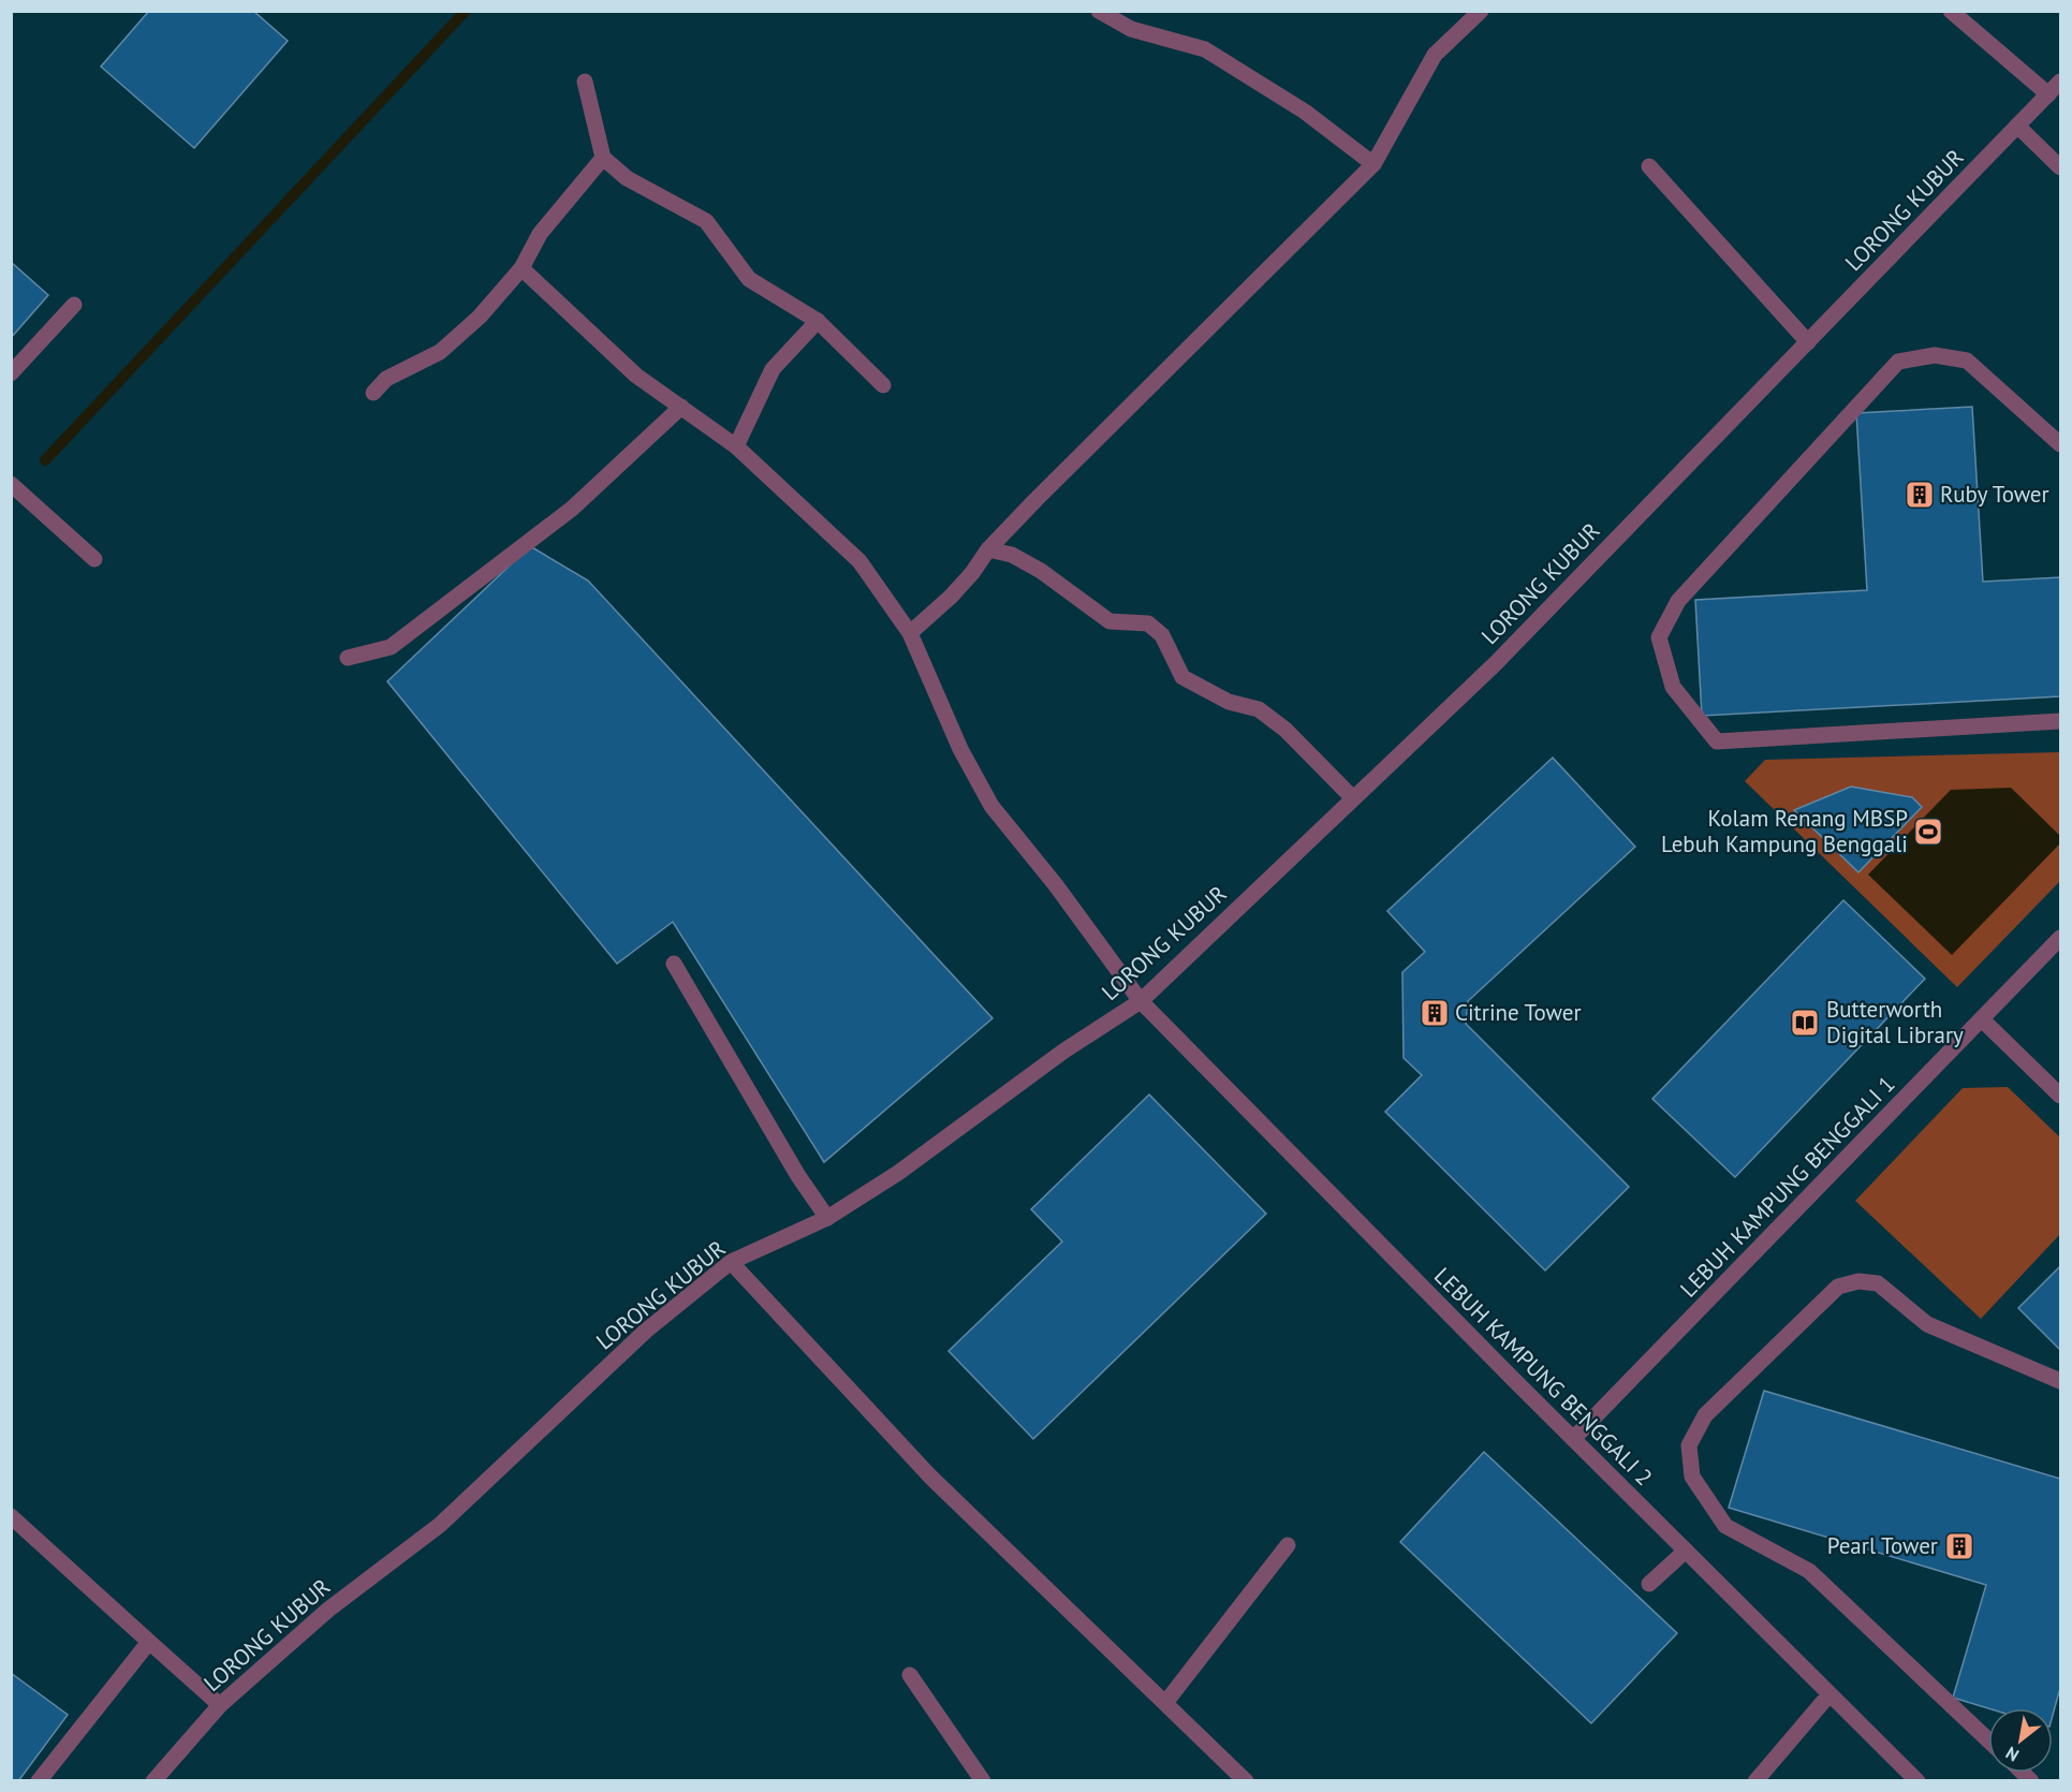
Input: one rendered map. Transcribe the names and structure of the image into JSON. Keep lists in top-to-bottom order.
{
  "streets": {
    "street": ["LORONG KUBUR", "LEBUH KAMPUNG BENGGALI 1", "LEBUH KAMPUNG BENGGALI 2"]
  },
  "crossings": [
    ["LORONG KUBUR", "LEBUH KAMPUNG BENGGALI 2"],
    ["LEBUH KAMPUNG BENGGALI 1", "LEBUH KAMPUNG BENGGALI 2"]
  ],
  "places": {
    "building": ["Ruby Tower", "Citrine Tower", "Pearl Tower"],
    "sports": ["Kolam Renang MBSP Lebuh Kampung Benggali"],
    "library": ["Butterworth Digital Library"]
  },
  "north": "bottom left"
}
